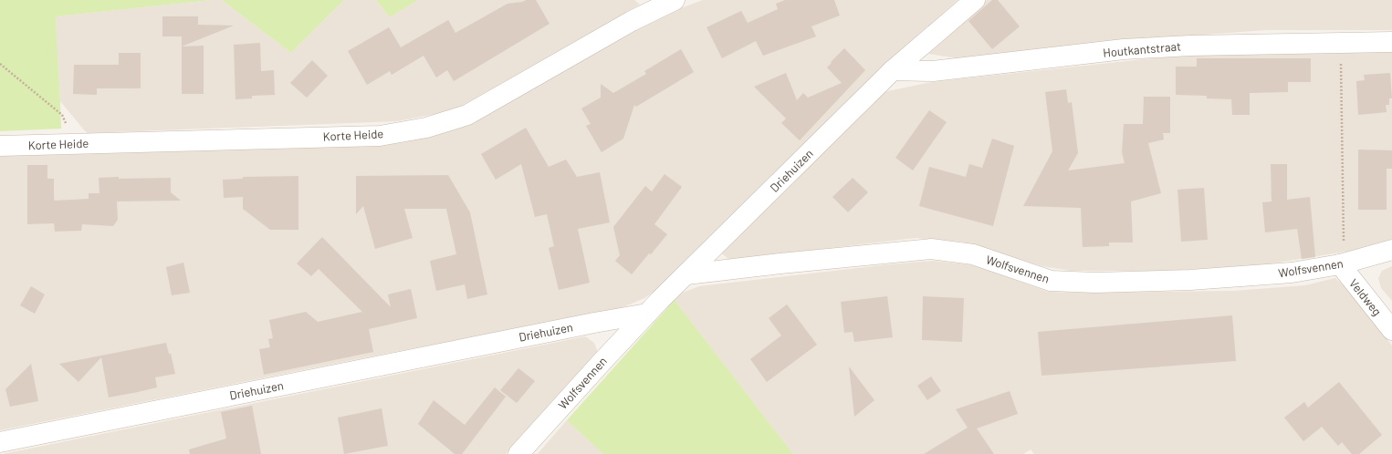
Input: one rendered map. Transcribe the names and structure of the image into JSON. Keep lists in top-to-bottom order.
{
  "streets": {
    "street": [
      "Houtkantstraat",
      "Korte Heide",
      "Driehuizen",
      "Wolfsvennen",
      "Veldweg"
    ]
  },
  "crossings": [
    ["Houtkantstraat", "Driehuizen"],
    ["Driehuizen", "Wolfsvennen"],
    ["Wolfsvennen", "Veldweg"]
  ]
}
